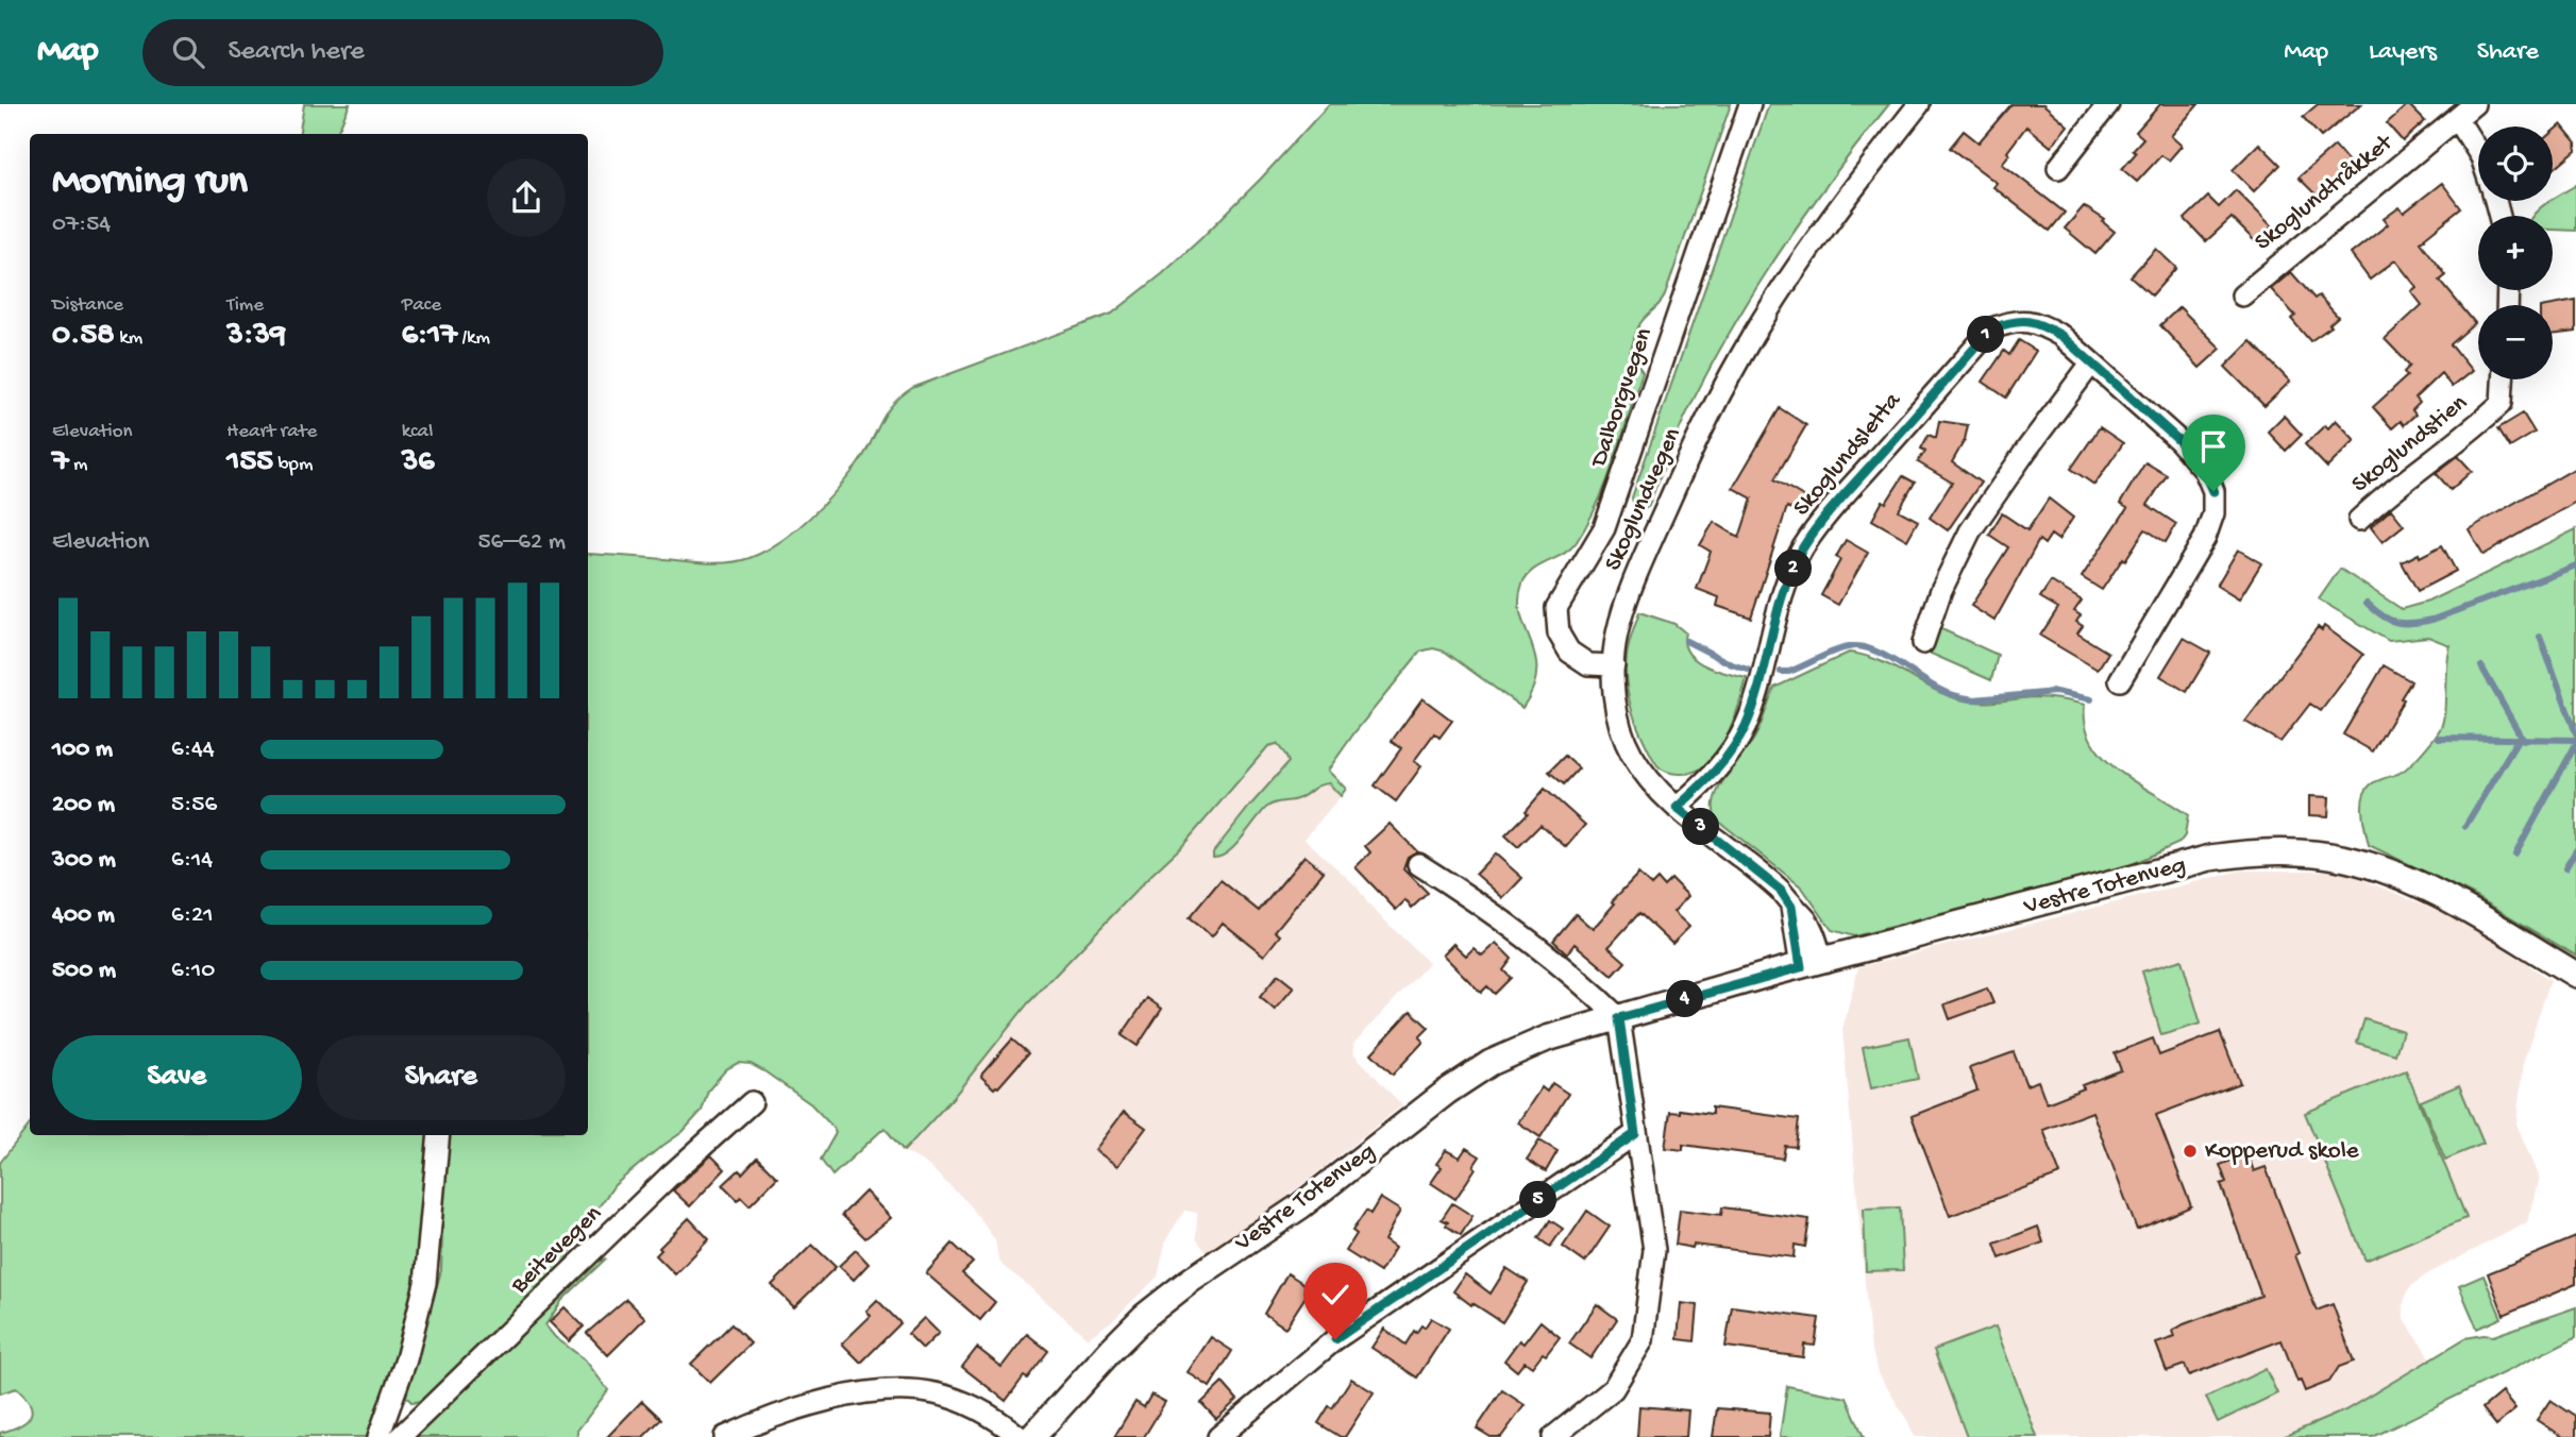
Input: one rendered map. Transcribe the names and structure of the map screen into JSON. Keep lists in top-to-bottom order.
{
  "streets": {
    "street": [
      "Skoglundtråkket",
      "Dalborgvegen",
      "Skoglundstien",
      "Skoglundsletta",
      "Skoglundvegen",
      "Vestre Totenveg",
      "Beitevegen"
    ]
  },
  "crossings": [
    ["Dalborgvegen", "Skoglundvegen"],
    ["Skoglundsletta", "Skoglundvegen"],
    ["Skoglundvegen", "Vestre Totenveg"]
  ],
  "places": ["Kopperud skole"],
  "page": {
    "header": "Map",
    "search": "Search here",
    "nav": ["Map", "Layers", "Share"],
    "map_buttons": ["+", "−"],
    "heading": ["Morning run", "07:54"],
    "stats": [
      ["Distance", "0.58 km"],
      ["Time", "3:39"],
      ["Pace", "6:17 /km"],
      ["Elevation", "7 m"],
      ["Heart rate", "155 bpm"],
      ["kcal", "36"]
    ],
    "pins": [
      "1",
      "2",
      "3",
      "4",
      "5"
    ],
    "chart": ["Elevation", "56–62 m"],
    "list": [
      {
        "name": "100 m",
        "note": "6:44"
      },
      {
        "name": "200 m",
        "note": "5:56"
      },
      {
        "name": "300 m",
        "note": "6:14"
      },
      {
        "name": "400 m",
        "note": "6:21"
      },
      {
        "name": "500 m",
        "note": "6:10"
      }
    ],
    "buttons": ["Save", "Share"]
  }
}
